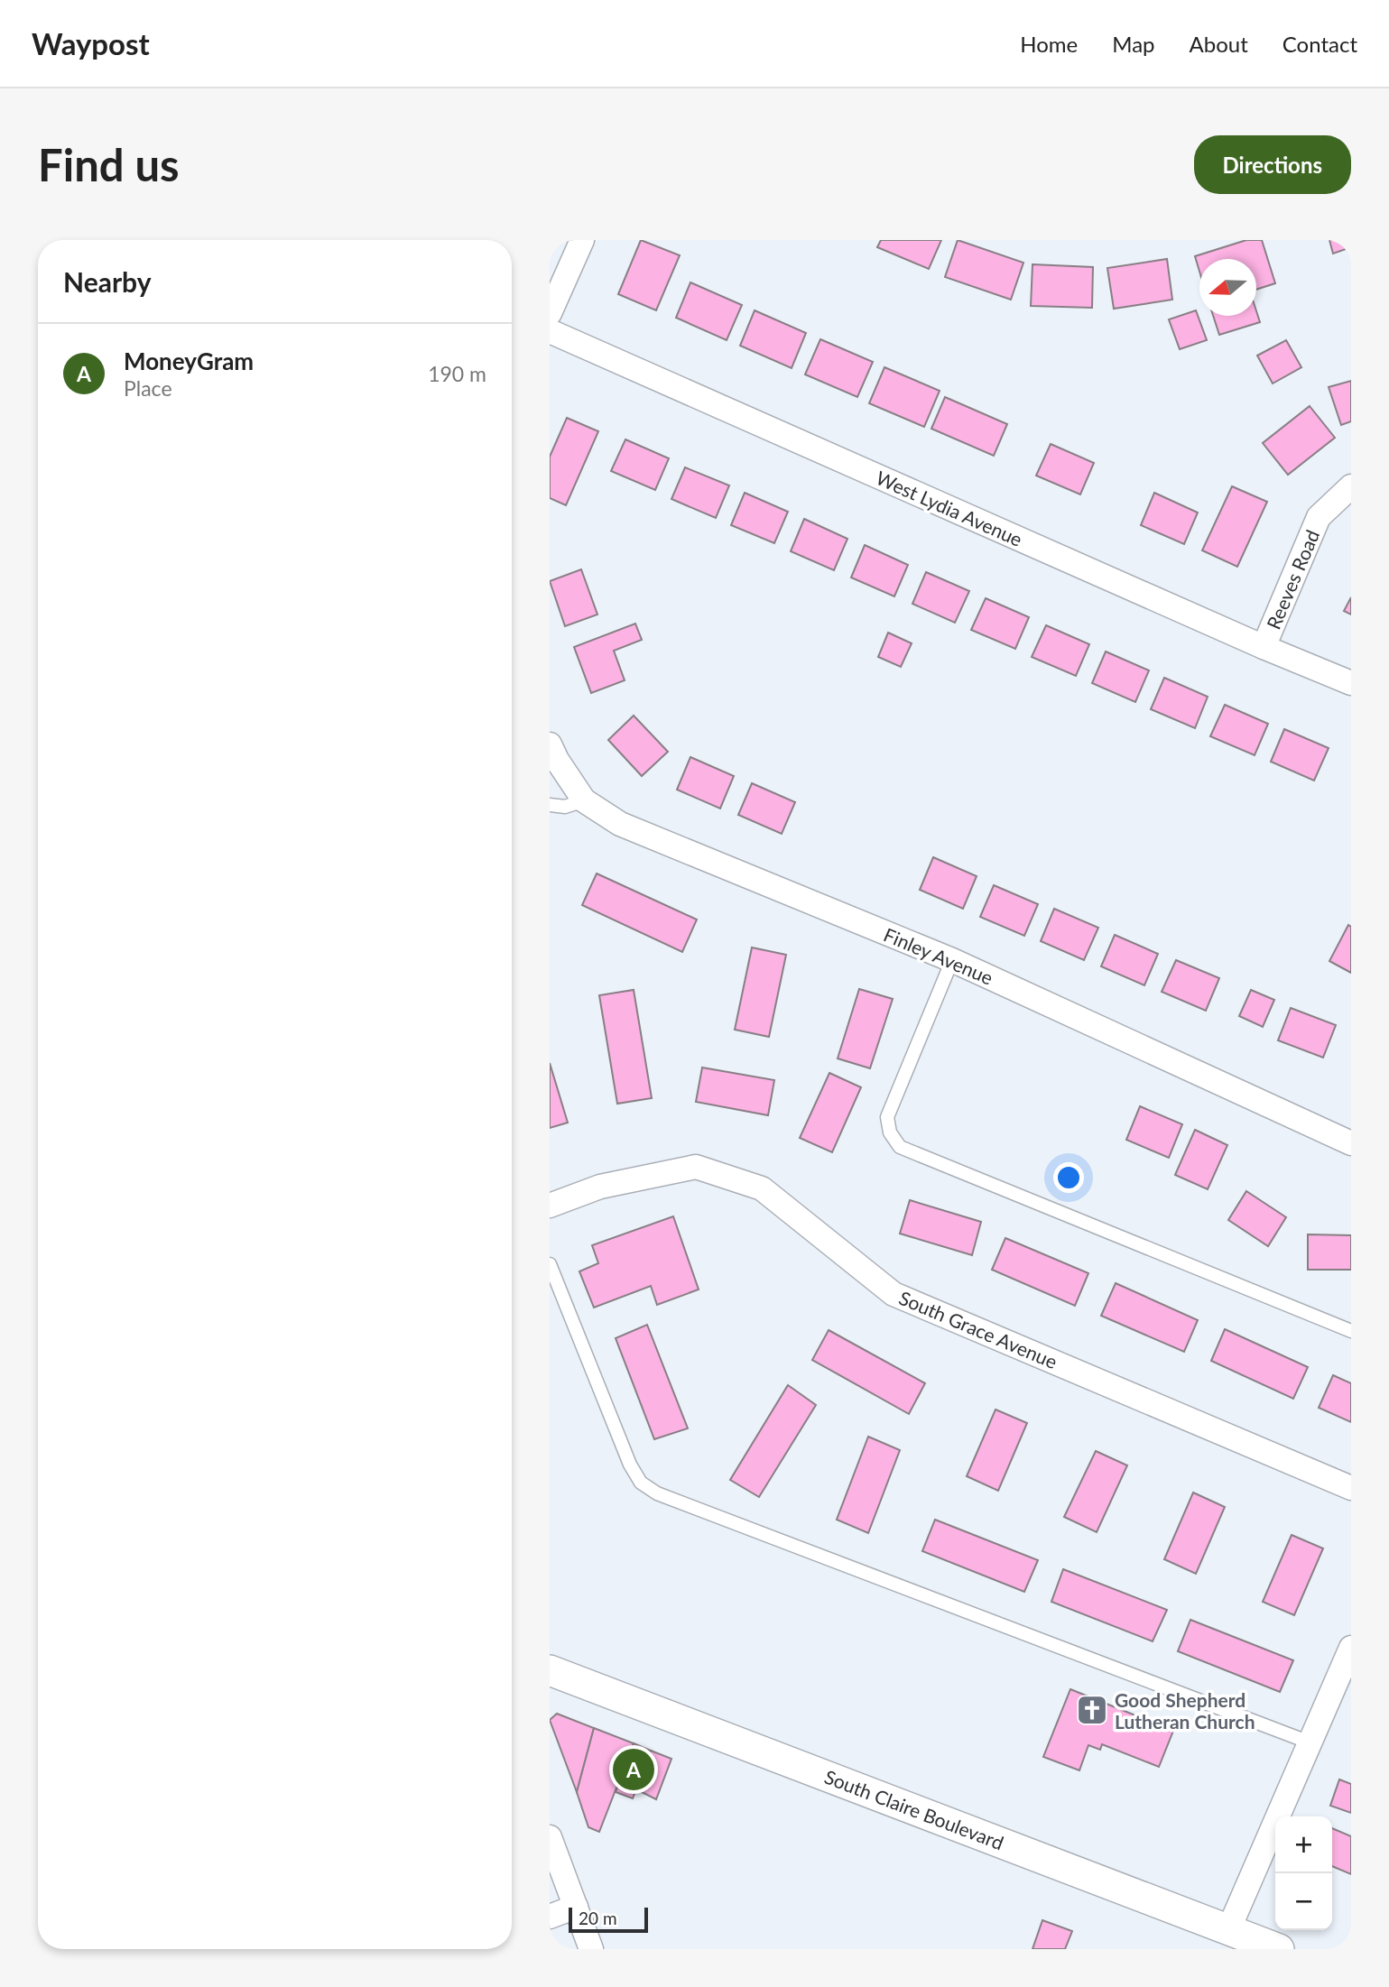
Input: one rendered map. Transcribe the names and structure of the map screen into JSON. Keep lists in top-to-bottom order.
{
  "streets": {
    "street": [
      "West Lydia Avenue",
      "Reeves Road",
      "Finley Avenue",
      "South Grace Avenue",
      "South Claire Boulevard"
    ]
  },
  "crossings": [
    ["West Lydia Avenue", "Reeves Road"]
  ],
  "places": {
    "church": ["Good Shepherd Lutheran Church"]
  },
  "scale_bar": "20 m",
  "north": "left",
  "page": {
    "header": "Waypost",
    "nav": [
      "Home",
      "Map",
      "About",
      "Contact"
    ],
    "buttons": "Directions",
    "title": "Find us",
    "heading": "Nearby",
    "list": [
      {
        "mark": "A",
        "name": "MoneyGram",
        "note": "Place",
        "value": "190 m"
      }
    ],
    "pins": "A",
    "map_buttons": ["+", "−"],
    "scale": "20 m"
  }
}
